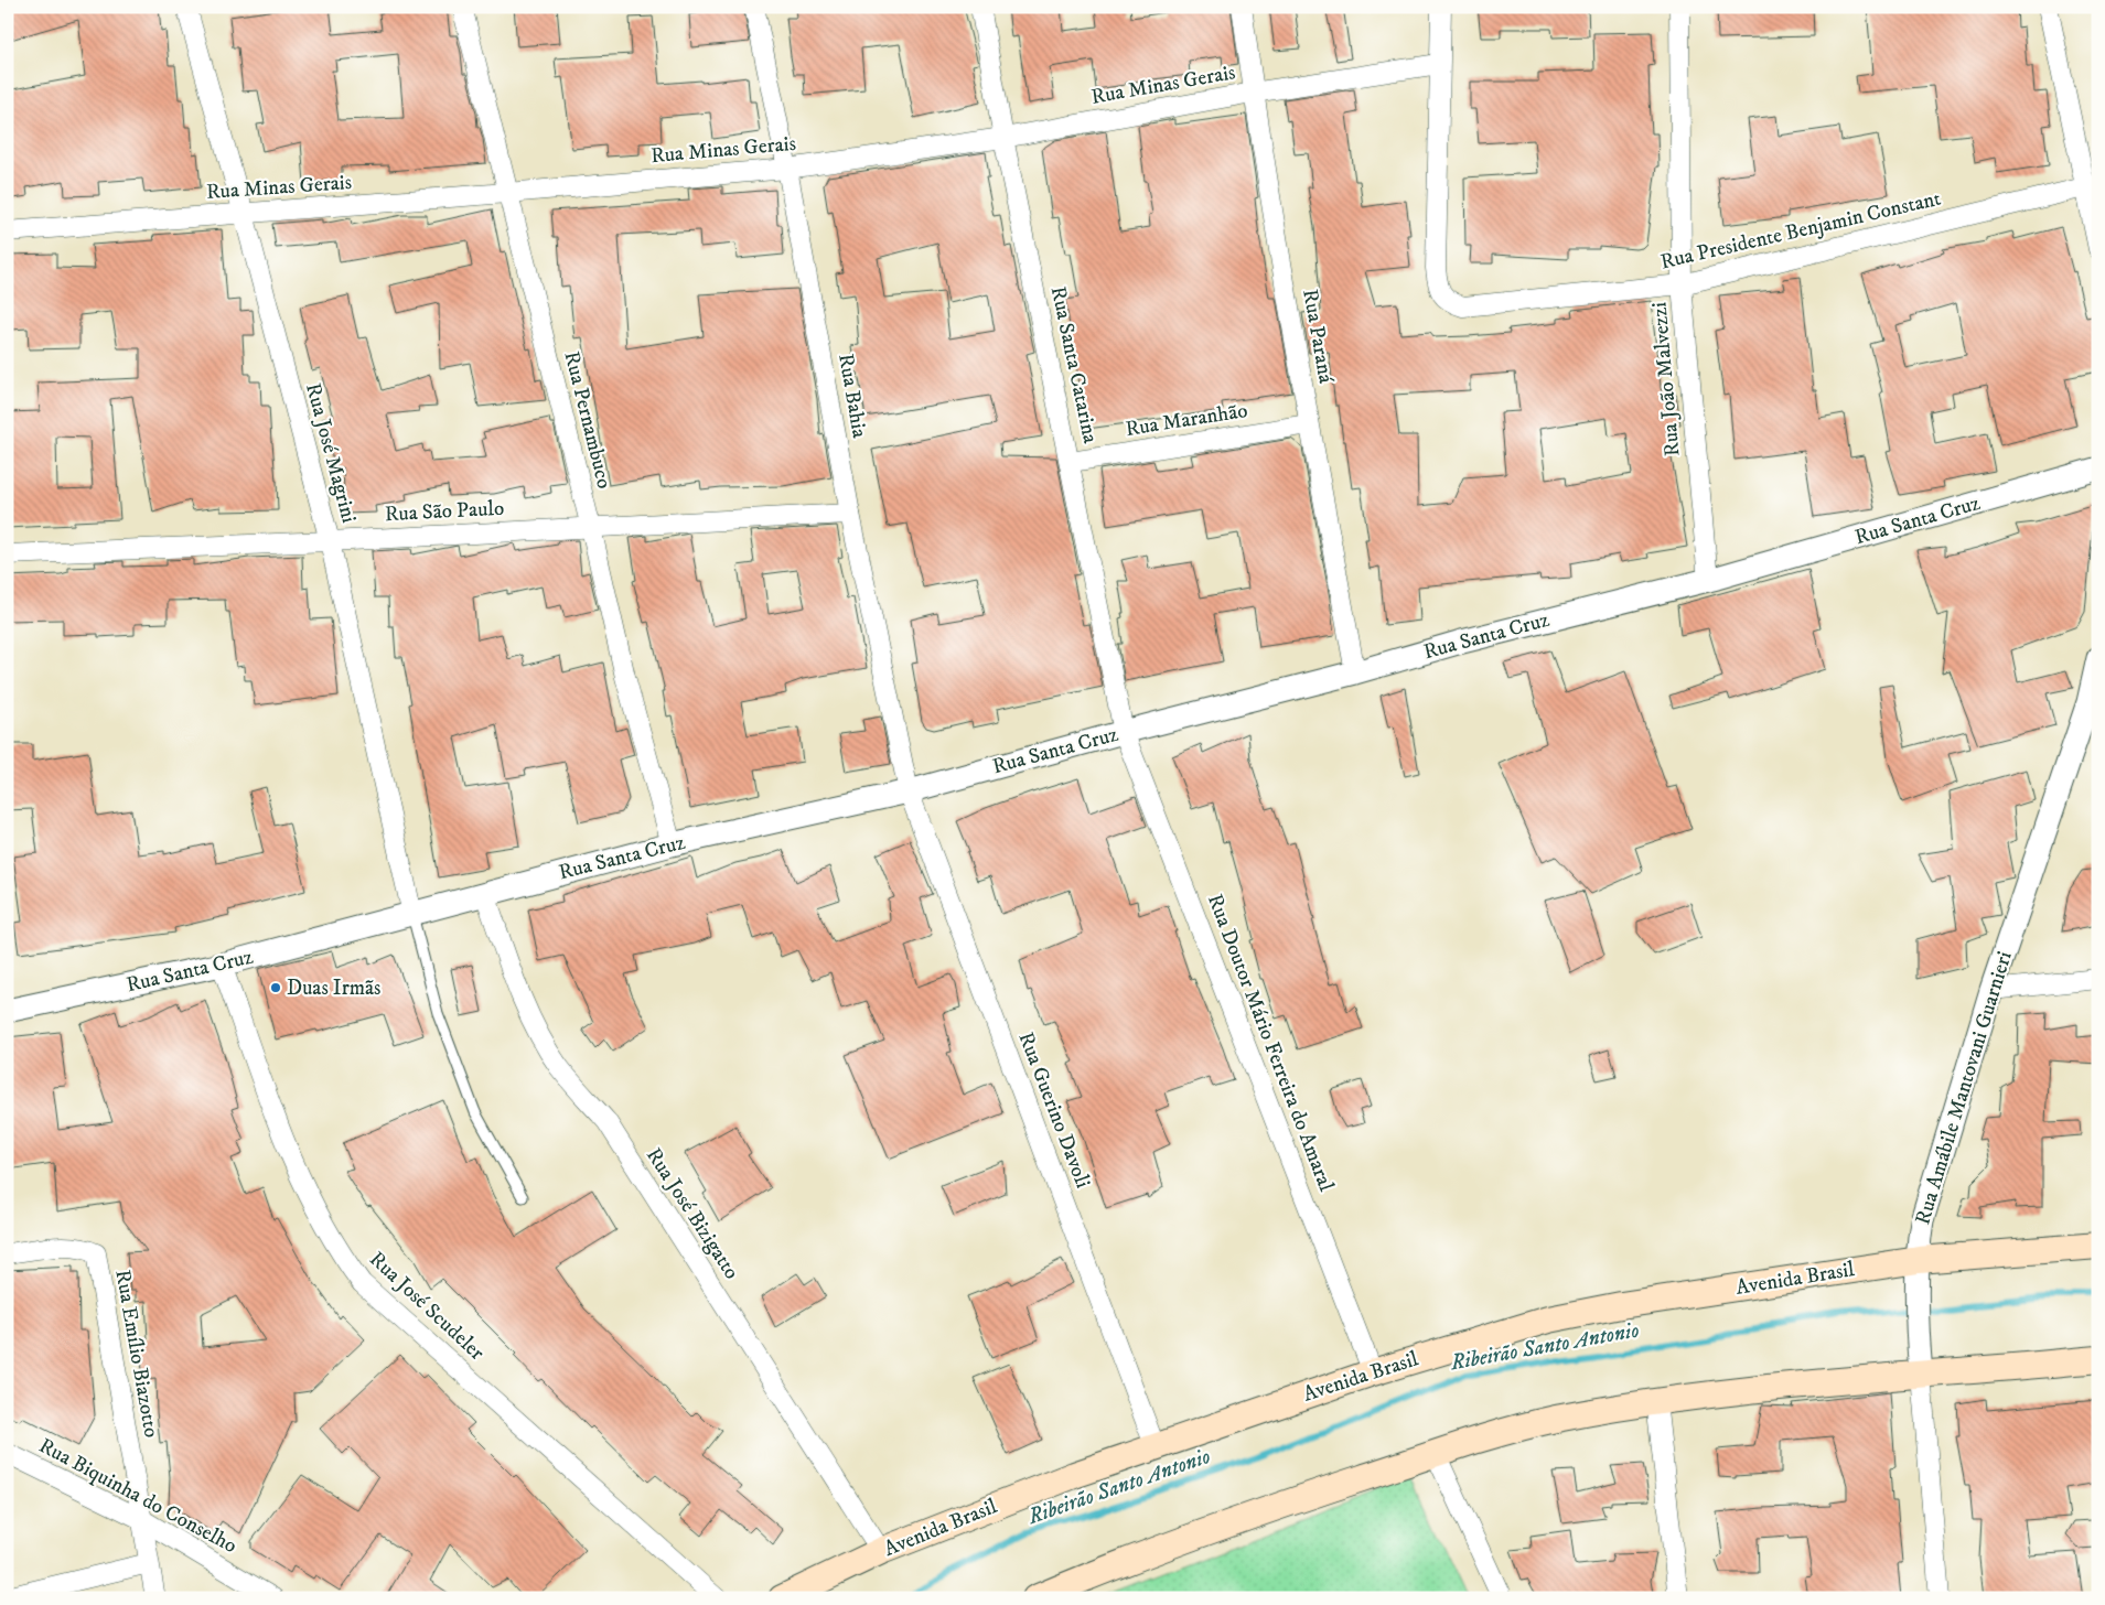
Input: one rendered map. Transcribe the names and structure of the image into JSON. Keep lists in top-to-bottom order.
{
  "streets": {
    "main road": ["Avenida Brasil"],
    "street": [
      "Rua Minas Gerais",
      "Rua Presidente Benjamin Constant",
      "Rua Paraná",
      "Rua Santa Catarina",
      "Rua João Malvezzi",
      "Rua Bahia",
      "Rua Pernambuco",
      "Rua Maranhão",
      "Rua José Magrini",
      "Rua São Paulo",
      "Rua Santa Cruz",
      "Rua Doutor Mário Ferreira do Amaral",
      "Rua Amábile Mantovani Guarnieri",
      "Rua Guerino Davoli",
      "Rua José Bizigatto",
      "Rua José Scudeler",
      "Rua Emílio Biazotto",
      "Rua Biquinha do Conselho"
    ]
  },
  "crossings": [
    ["Rua Minas Gerais", "Rua Presidente Benjamin Constant"],
    ["Rua Minas Gerais", "Rua Paraná"],
    ["Rua Minas Gerais", "Rua Santa Catarina"],
    ["Rua Minas Gerais", "Rua Bahia"],
    ["Rua Minas Gerais", "Rua Pernambuco"],
    ["Rua Minas Gerais", "Rua José Magrini"],
    ["Rua Presidente Benjamin Constant", "Rua João Malvezzi"],
    ["Rua Paraná", "Rua Maranhão"],
    ["Rua Paraná", "Rua Santa Cruz"],
    ["Rua Santa Catarina", "Rua Maranhão"],
    ["Rua Santa Catarina", "Rua Santa Cruz"],
    ["Rua Santa Catarina", "Rua Doutor Mário Ferreira do Amaral"],
    ["Rua João Malvezzi", "Rua Santa Cruz"],
    ["Rua Bahia", "Rua São Paulo"],
    ["Rua Bahia", "Rua Santa Cruz"],
    ["Rua Bahia", "Rua Guerino Davoli"],
    ["Rua Pernambuco", "Rua São Paulo"],
    ["Rua Pernambuco", "Rua Santa Cruz"],
    ["Rua José Magrini", "Rua São Paulo"],
    ["Rua José Magrini", "Rua Santa Cruz"],
    ["Rua Santa Cruz", "Rua Doutor Mário Ferreira do Amaral"],
    ["Rua Santa Cruz", "Rua Guerino Davoli"],
    ["Rua Santa Cruz", "Rua José Bizigatto"],
    ["Rua Santa Cruz", "Rua José Scudeler"],
    ["Rua Doutor Mário Ferreira do Amaral", "Avenida Brasil"],
    ["Rua Amábile Mantovani Guarnieri", "Avenida Brasil"],
    ["Rua Guerino Davoli", "Avenida Brasil"],
    ["Rua José Bizigatto", "Avenida Brasil"],
    ["Rua Emílio Biazotto", "Rua Biquinha do Conselho"]
  ],
  "water": ["Ribeirão Santo Antonio"],
  "places": ["Duas Irmãs"]
}
